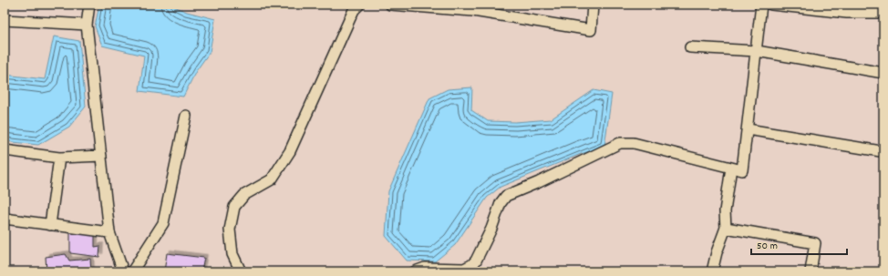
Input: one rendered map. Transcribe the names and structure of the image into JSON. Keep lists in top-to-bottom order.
{
  "scale_bar": "50 m"
}
